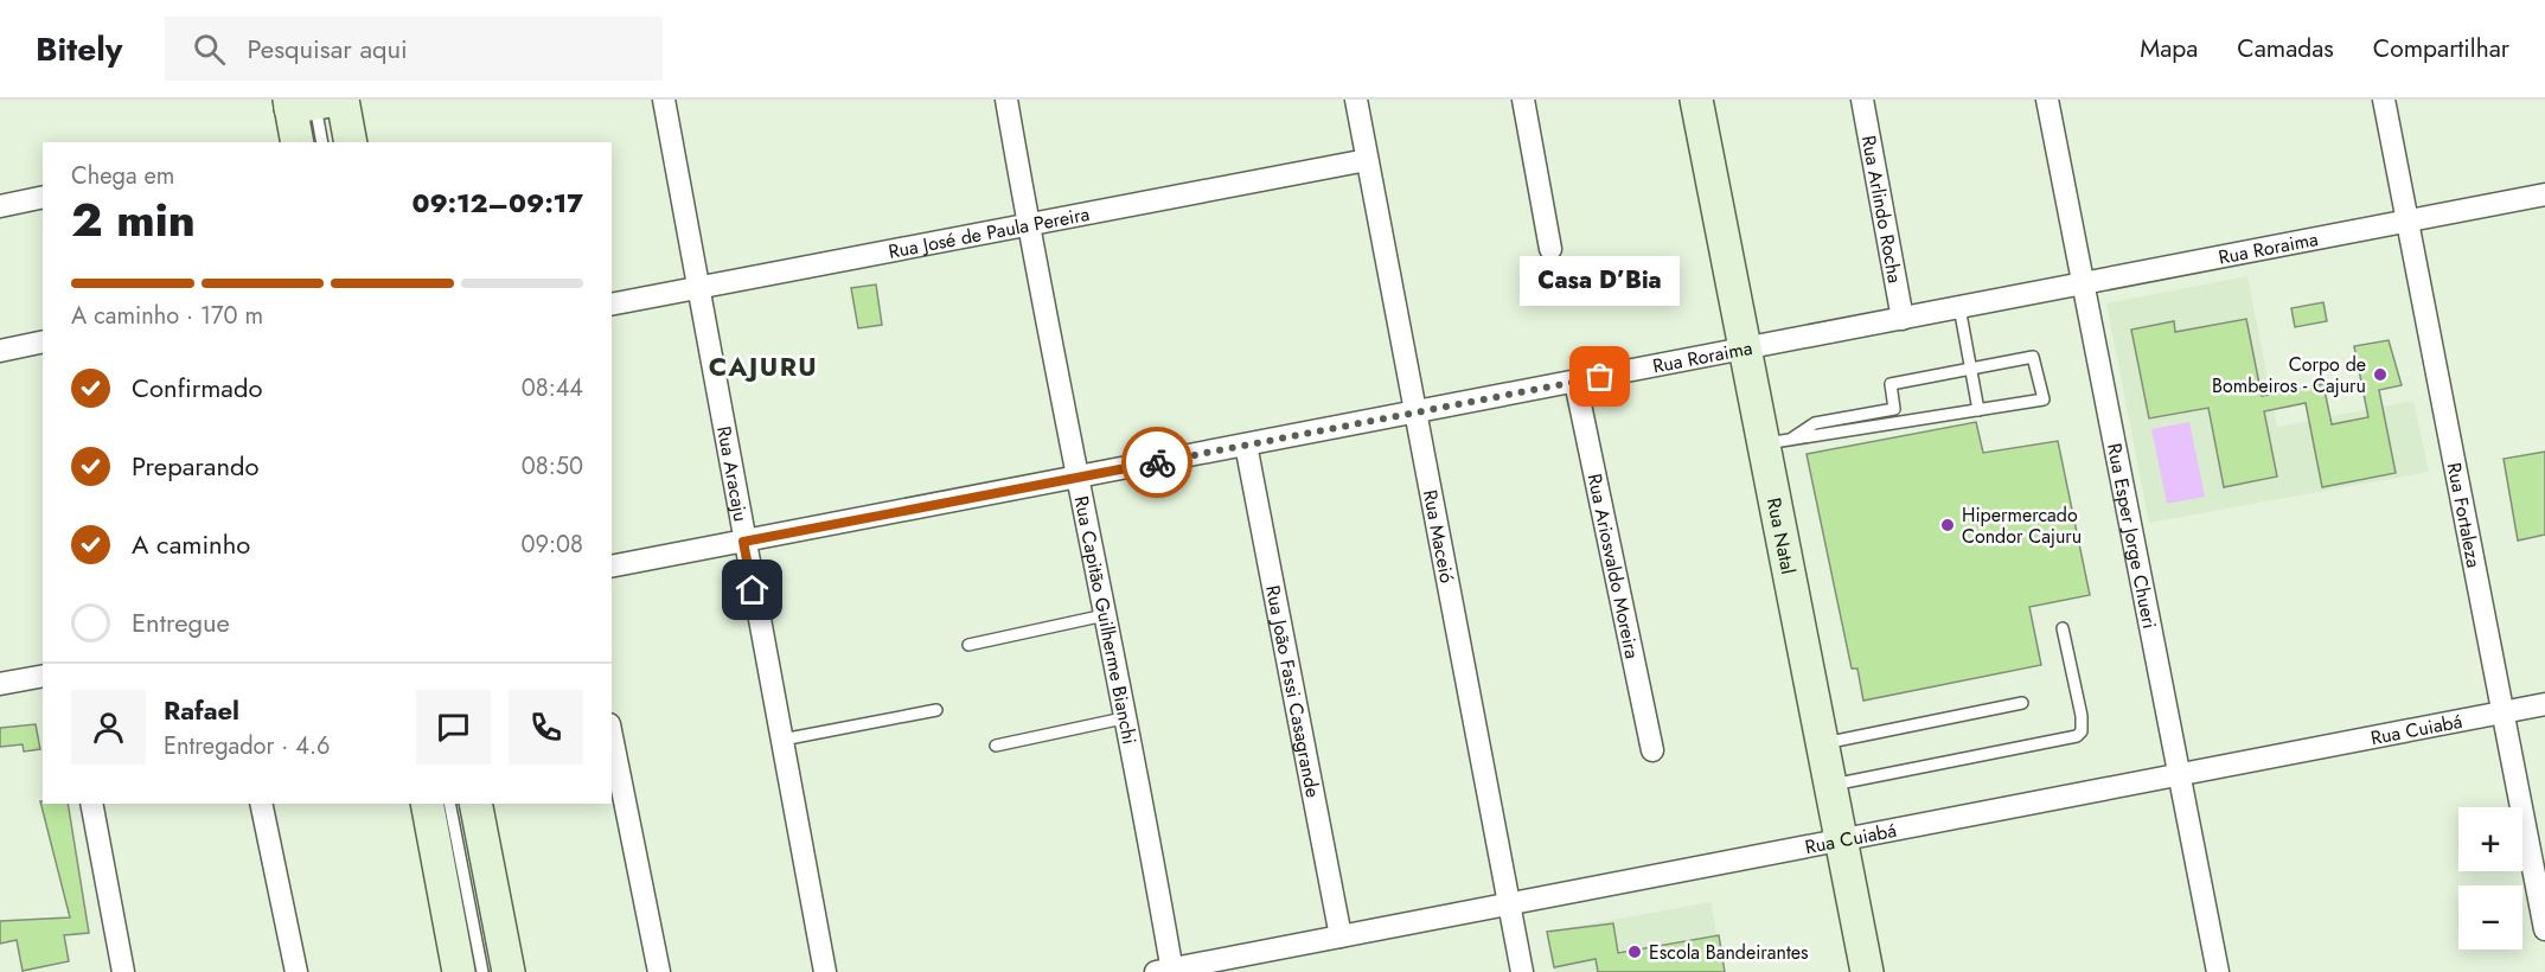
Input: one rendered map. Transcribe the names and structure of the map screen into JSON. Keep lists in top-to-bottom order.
{
  "streets": {
    "street": [
      "Rua Arlindo Rocha",
      "Rua José de Paula Pereira",
      "Rua Roraima",
      "Rua Aracaju",
      "Rua Fortaleza",
      "Rua Maceió",
      "Rua Natal",
      "Rua Esper Jorge Chueri",
      "Rua Ariosvaldo Moreira",
      "Rua Capitão Guilherme Bianchi",
      "Rua João Fassi Casagrande",
      "Rua Cuiabá"
    ]
  },
  "crossings": [
    ["Rua Arlindo Rocha", "Rua Roraima"],
    ["Rua José de Paula Pereira", "Rua Aracaju"],
    ["Rua José de Paula Pereira", "Rua Maceió"],
    ["Rua José de Paula Pereira", "Rua Capitão Guilherme Bianchi"],
    ["Rua Roraima", "Rua Aracaju"],
    ["Rua Roraima", "Rua Fortaleza"],
    ["Rua Roraima", "Rua Maceió"],
    ["Rua Roraima", "Rua Natal"],
    ["Rua Roraima", "Rua Esper Jorge Chueri"],
    ["Rua Roraima", "Rua Ariosvaldo Moreira"],
    ["Rua Roraima", "Rua Capitão Guilherme Bianchi"],
    ["Rua Roraima", "Rua João Fassi Casagrande"],
    ["Rua Fortaleza", "Rua Cuiabá"],
    ["Rua Maceió", "Rua Cuiabá"],
    ["Rua Natal", "Rua Cuiabá"],
    ["Rua Esper Jorge Chueri", "Rua Cuiabá"],
    ["Rua Capitão Guilherme Bianchi", "Rua Cuiabá"],
    ["Rua João Fassi Casagrande", "Rua Cuiabá"]
  ],
  "districts": ["CAJURU"],
  "places": [
    "Corpo de Bombeiros - Cajuru",
    "Casa D’Bia",
    "Hipermercado Condor Cajuru",
    "Escola Bandeirantes"
  ],
  "page": {
    "header": "Bitely",
    "search": "Pesquisar aqui",
    "nav": ["Mapa", "Camadas", "Compartilhar"],
    "heading": ["2 min", "Chega em", "09:12–09:17"],
    "panel": ["Rafael", "Entregador · 4.6"],
    "bubble": "Casa D’Bia",
    "bar": "A caminho · 170 m",
    "list": [
      ["Confirmado", "08:44"],
      ["Preparando", "08:50"],
      ["A caminho", "09:08"],
      "Entregue"
    ],
    "map_buttons": ["+", "−"]
  }
}
